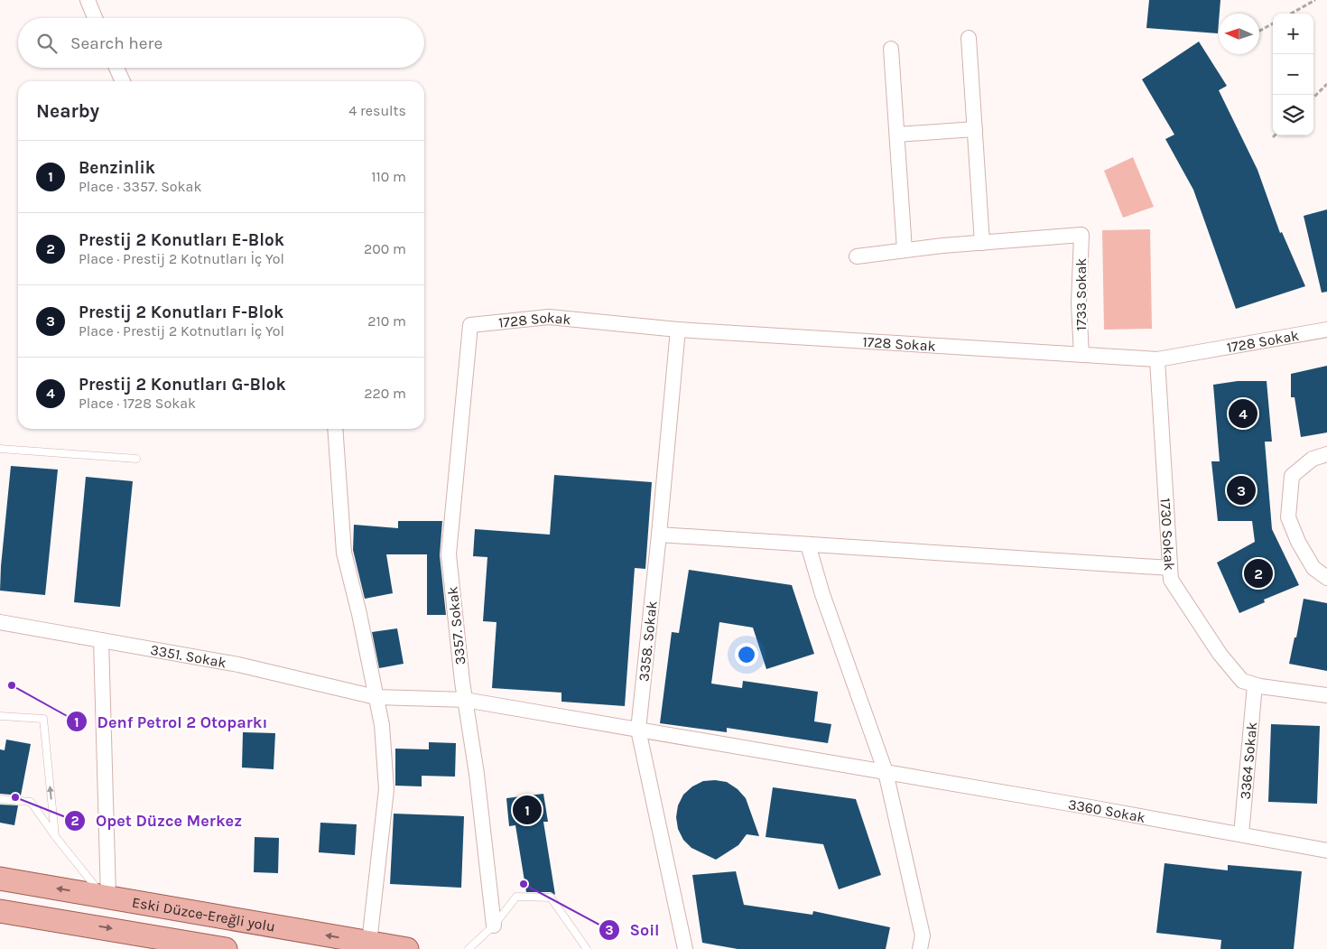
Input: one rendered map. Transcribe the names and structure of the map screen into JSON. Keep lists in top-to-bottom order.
{
  "streets": {
    "main road": ["Eski Düzce-Ereğli yolu"],
    "street": [
      "1733 Sokak",
      "1728 Sokak",
      "1730 Sokak",
      "3357. Sokak",
      "3358. Sokak",
      "3351. Sokak",
      "3364 Sokak",
      "3360 Sokak"
    ]
  },
  "crossings": [
    ["1733 Sokak", "1728 Sokak"],
    ["1728 Sokak", "1730 Sokak"],
    ["1728 Sokak", "3357. Sokak"],
    ["1728 Sokak", "3358. Sokak"],
    ["1730 Sokak", "3364 Sokak"],
    ["3357. Sokak", "3351. Sokak"],
    ["3358. Sokak", "3351. Sokak"],
    ["3358. Sokak", "3360 Sokak"],
    ["3351. Sokak", "3360 Sokak"],
    ["3364 Sokak", "3360 Sokak"]
  ],
  "places": ["Denf Petrol 2 Otoparkı", "Opet Düzce Merkez", "Soil"],
  "north": "left",
  "page": {
    "map_buttons": ["+", "−"],
    "search": "Search here",
    "heading": ["Nearby", "4 results"],
    "list": [
      {
        "mark": "1",
        "name": "Benzinlik",
        "note": "Place · 3357. Sokak",
        "value": "110 m"
      },
      {
        "mark": "2",
        "name": "Prestij 2 Konutları E-Blok",
        "note": "Place · Prestij 2 Kotnutları İç Yol",
        "value": "200 m"
      },
      {
        "mark": "3",
        "name": "Prestij 2 Konutları F-Blok",
        "note": "Place · Prestij 2 Kotnutları İç Yol",
        "value": "210 m"
      },
      {
        "mark": "4",
        "name": "Prestij 2 Konutları G-Blok",
        "note": "Place · 1728 Sokak",
        "value": "220 m"
      }
    ],
    "pins": [
      "4",
      "3",
      "2",
      "1"
    ]
  }
}
